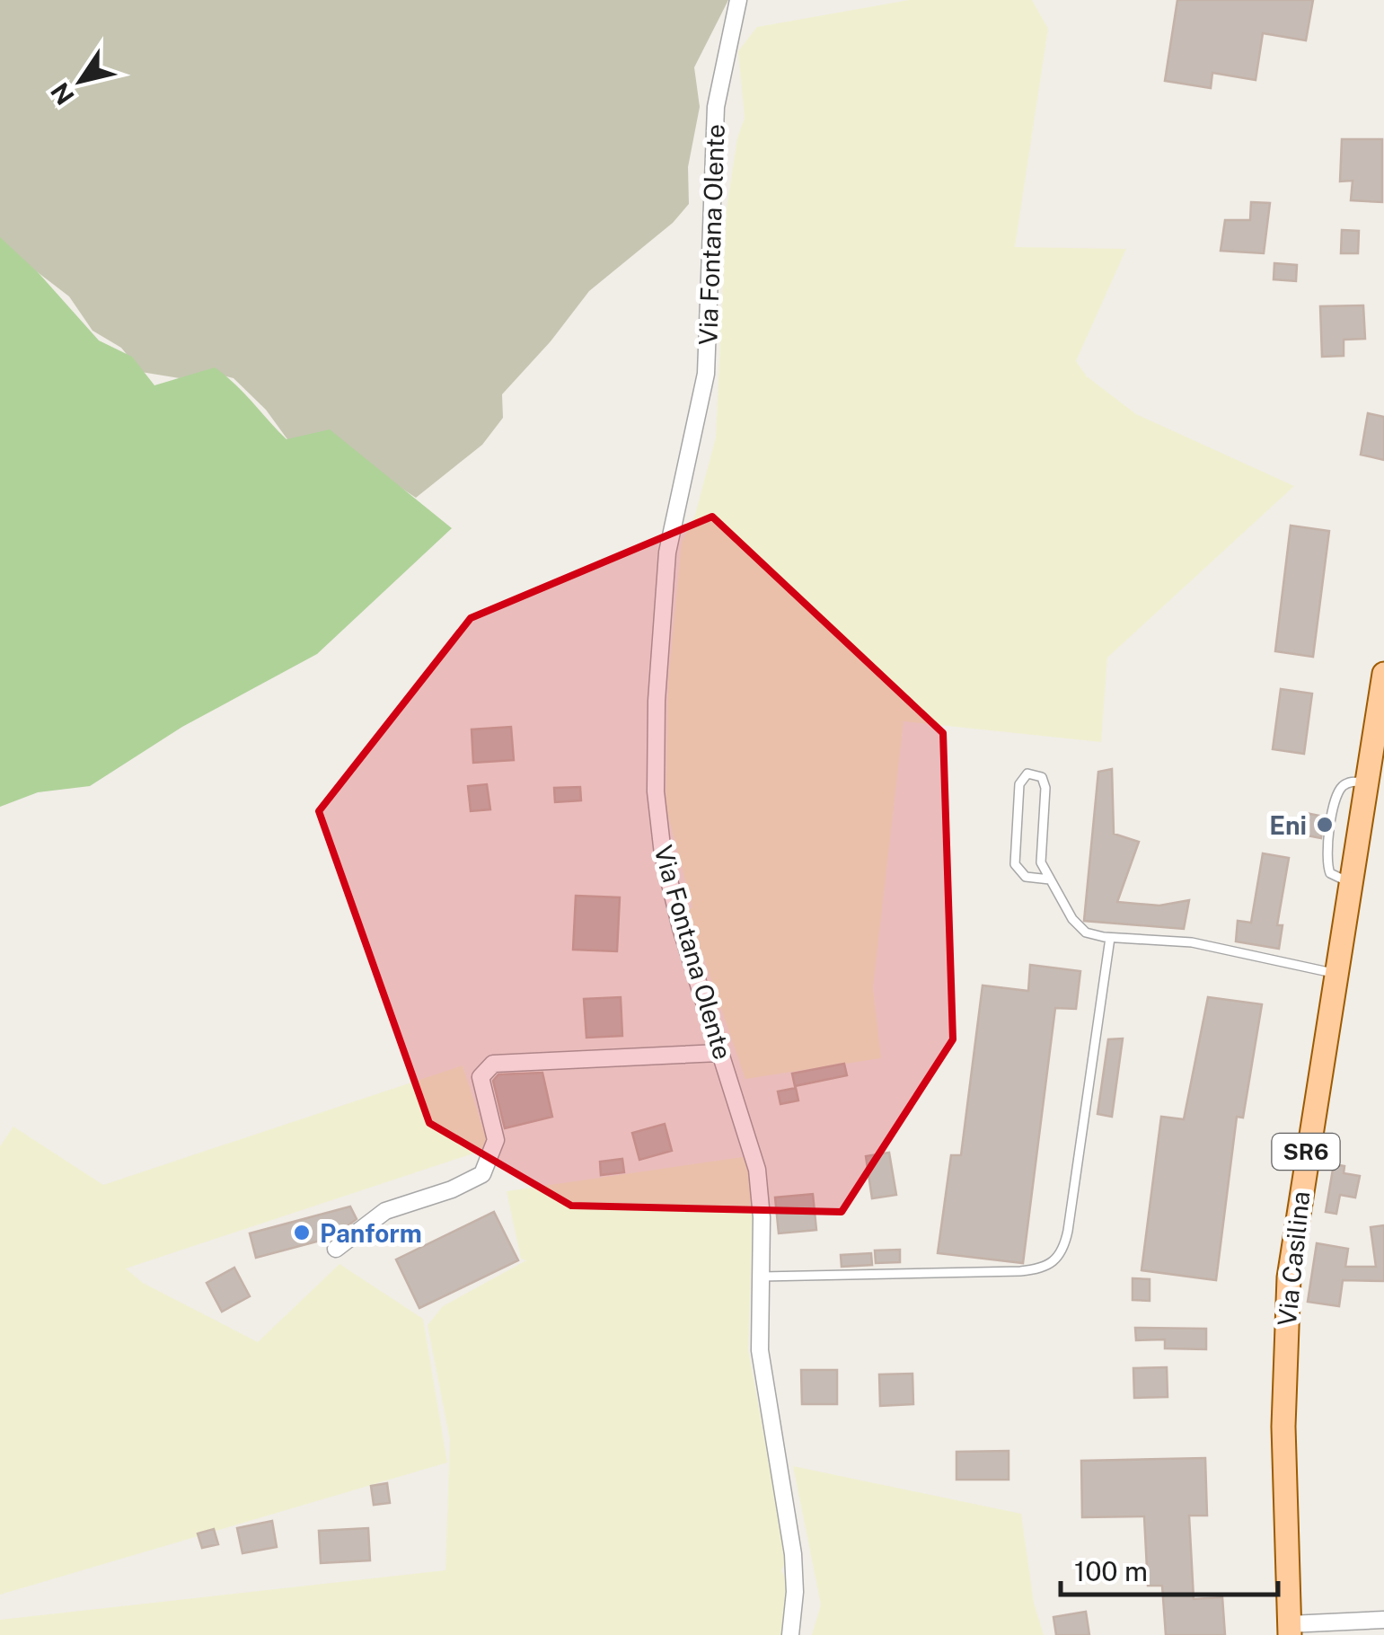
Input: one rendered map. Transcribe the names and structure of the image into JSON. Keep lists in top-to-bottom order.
{
  "streets": {
    "main road": ["SR6", "Via Casilina"],
    "street": ["Via Fontana Olente"]
  },
  "places": ["Eni", "Panform"],
  "scale_bar": "100 m",
  "north": "bottom left"
}
